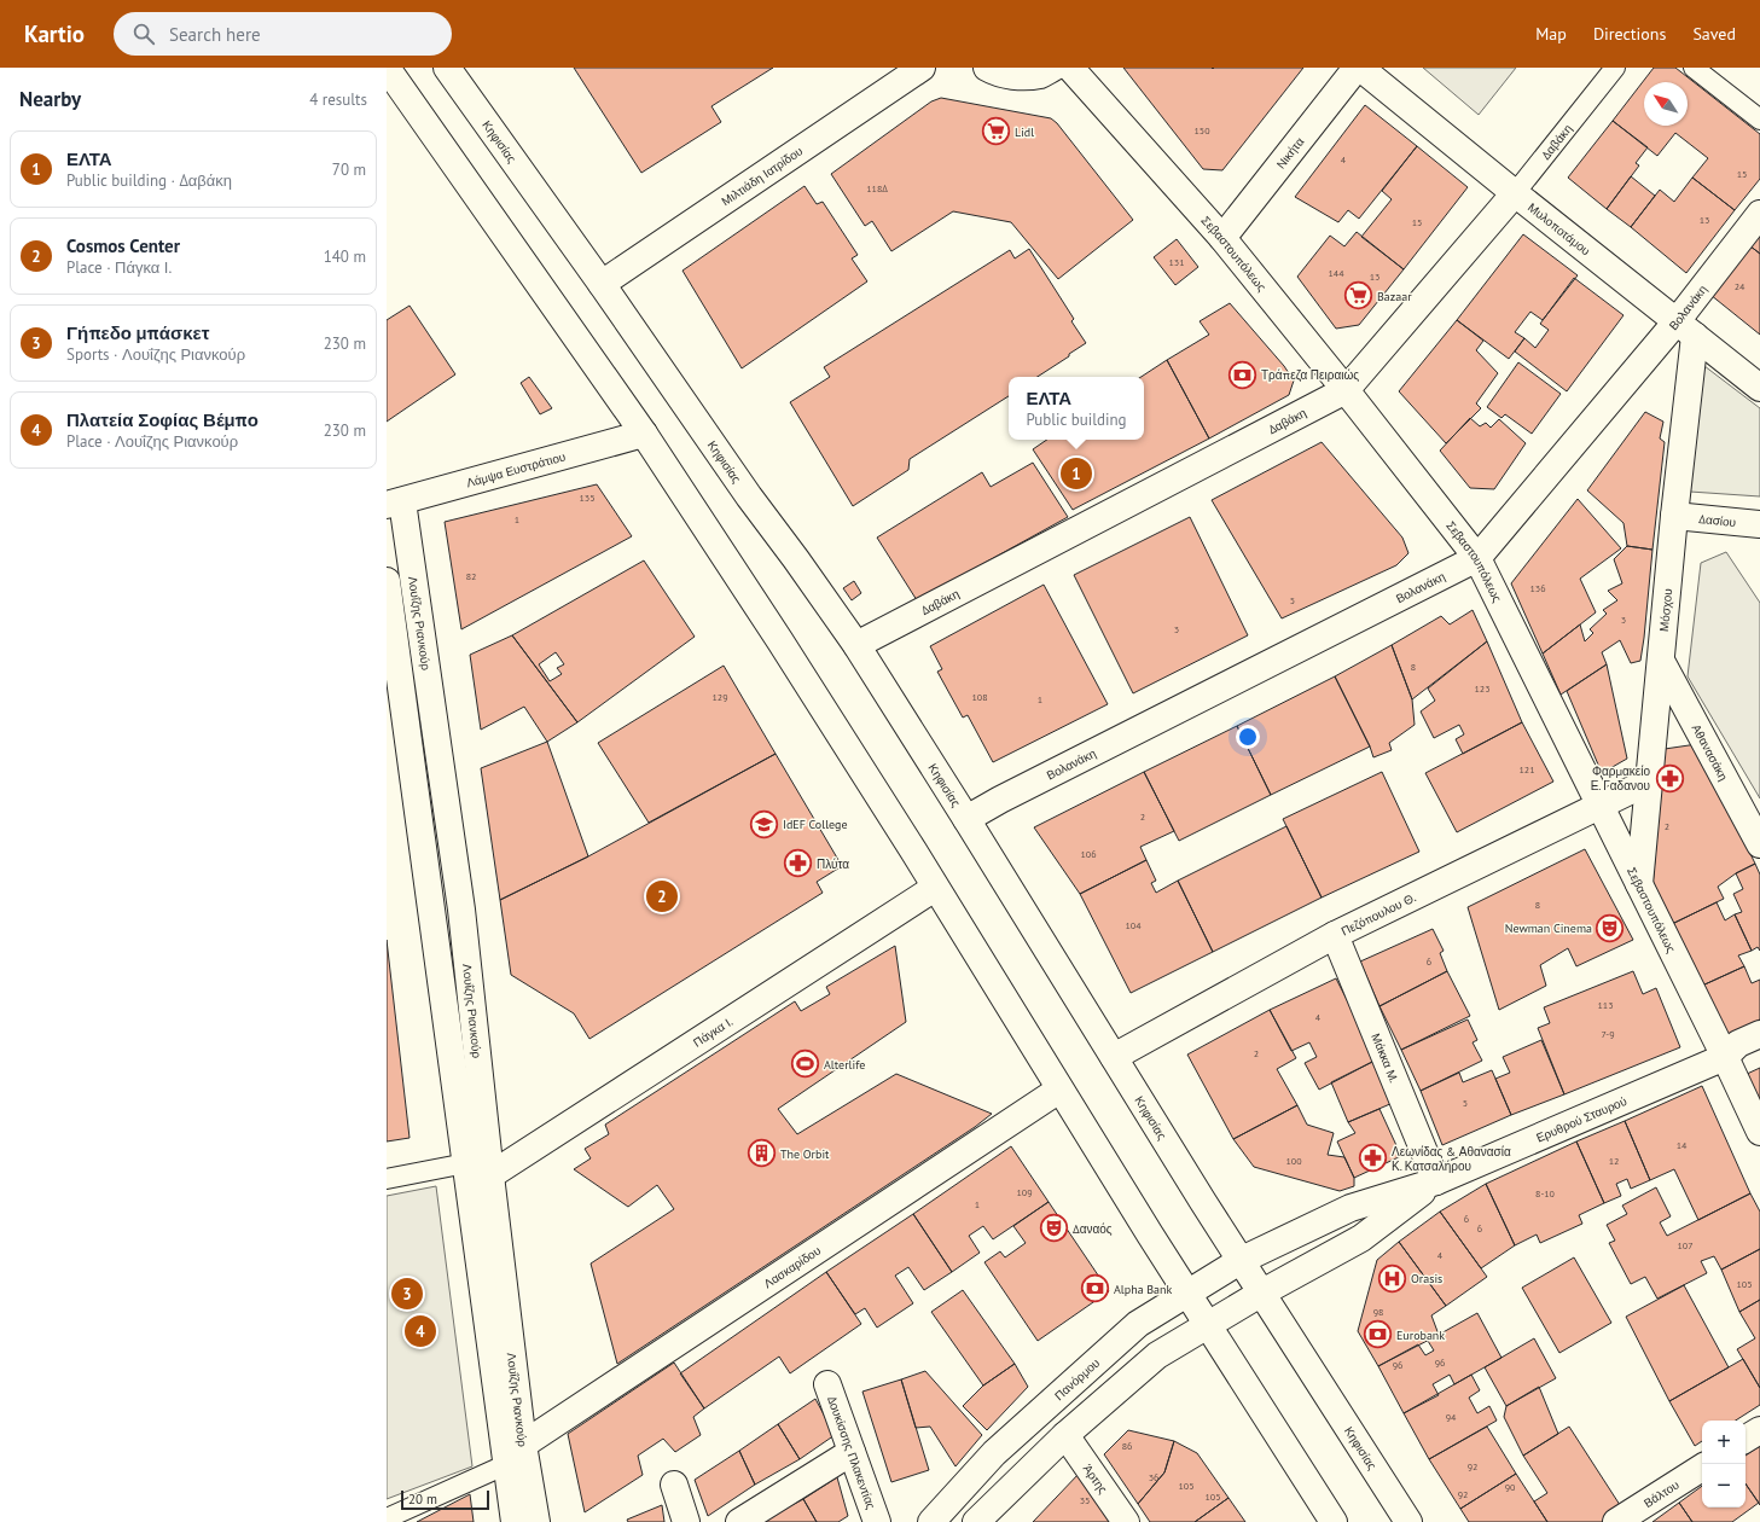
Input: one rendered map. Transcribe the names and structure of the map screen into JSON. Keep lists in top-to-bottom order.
{
  "streets": {
    "street": [
      "Κηφισίας",
      "Δαβάκη",
      "Νικήτα",
      "Μιλτιάδη Ιατρίδου",
      "Μυλοποτάμου",
      "Σεβαστουπόλεως",
      "Βολανάκη",
      "Λάμψα Ευστράτιου",
      "Δασίου",
      "Μόσχου",
      "Λουΐζης Ριανκούρ",
      "Αθανασάκη",
      "Πεζόπουλου Θ.",
      "Πάγκα Ι.",
      "Μάκκα Μ.",
      "Ερυθρού Σταυρού",
      "Λασκαρίδου",
      "Πανόρμου",
      "Δουκίσσης Πλακεντίας",
      "Άρτης",
      "Βάλτου"
    ]
  },
  "crossings": [
    ["Κηφισίας", "Δαβάκη"],
    ["Κηφισίας", "Μιλτιάδη Ιατρίδου"],
    ["Κηφισίας", "Βολανάκη"],
    ["Κηφισίας", "Πεζόπουλου Θ."],
    ["Κηφισίας", "Ερυθρού Σταυρού"],
    ["Κηφισίας", "Πανόρμου"],
    ["Δαβάκη", "Μυλοποτάμου"],
    ["Δαβάκη", "Σεβαστουπόλεως"],
    ["Νικήτα", "Σεβαστουπόλεως"],
    ["Μυλοποτάμου", "Βολανάκη"],
    ["Μυλοποτάμου", "Μόσχου"],
    ["Σεβαστουπόλεως", "Βολανάκη"],
    ["Σεβαστουπόλεως", "Μόσχου"],
    ["Σεβαστουπόλεως", "Πεζόπουλου Θ."],
    ["Σεβαστουπόλεως", "Ερυθρού Σταυρού"],
    ["Βολανάκη", "Μόσχου"],
    ["Λάμψα Ευστράτιου", "Λουΐζης Ριανκούρ"],
    ["Δασίου", "Μόσχου"],
    ["Μόσχου", "Αθανασάκη"],
    ["Μόσχου", "Πεζόπουλου Θ."],
    ["Λουΐζης Ριανκούρ", "Πάγκα Ι."],
    ["Λουΐζης Ριανκούρ", "Λασκαρίδου"],
    ["Πεζόπουλου Θ.", "Μάκκα Μ."],
    ["Μάκκα Μ.", "Ερυθρού Σταυρού"],
    ["Ερυθρού Σταυρού", "Πανόρμου"]
  ],
  "places": {
    "supermarket": ["Lidl", "Bazaar"],
    "bank": ["Τράπεζα Πειραιώς", "Alpha Bank", "Eurobank"],
    "pharmacy": ["Φαρμακείο Ε. Γαδανου", "Πλύτα", "Λεωνίδας & Αθανασία Κ. Κατσαλήρου"],
    "school or university": ["IdEF College"],
    "theatre": ["Newman Cinema", "Δαναός"],
    "sports": ["Alterlife"],
    "building": ["The Orbit"],
    "hospital": ["Orasis"]
  },
  "house_numbers": [
    "150",
    "4",
    "15",
    "118Δ",
    "13",
    "15",
    "131",
    "144",
    "13",
    "24",
    "135",
    "1",
    "82",
    "136",
    "5",
    "3",
    "3",
    "8",
    "123",
    "129",
    "108",
    "1",
    "121",
    "2",
    "2",
    "106",
    "8",
    "104",
    "6",
    "113",
    "4",
    "7-9",
    "2",
    "5",
    "14",
    "100",
    "12",
    "109",
    "8-10",
    "1",
    "6",
    "6",
    "107",
    "4",
    "105",
    "98",
    "96",
    "96",
    "94",
    "86",
    "92",
    "36",
    "105",
    "90",
    "92",
    "105",
    "35"
  ],
  "scale_bar": "20 m",
  "north": "top left",
  "page": {
    "header": "Kartio",
    "search": "Search here",
    "nav": ["Map", "Directions", "Saved"],
    "heading": ["Nearby", "4 results"],
    "list": [
      {
        "mark": "1",
        "name": "ΕΛΤΑ",
        "note": "Public building · Δαβάκη",
        "value": "70 m"
      },
      {
        "mark": "2",
        "name": "Cosmos Center",
        "note": "Place · Πάγκα Ι.",
        "value": "140 m"
      },
      {
        "mark": "3",
        "name": "Γήπεδο μπάσκετ",
        "note": "Sports · Λουΐζης Ριανκούρ",
        "value": "230 m"
      },
      {
        "mark": "4",
        "name": "Πλατεία Σοφίας Βέμπο",
        "note": "Place · Λουΐζης Ριανκούρ",
        "value": "230 m"
      }
    ],
    "popup": ["ΕΛΤΑ", "Public building"],
    "pins": [
      "1",
      "2",
      "3",
      "4"
    ],
    "map_buttons": ["+", "−"],
    "scale": "20 m"
  }
}
